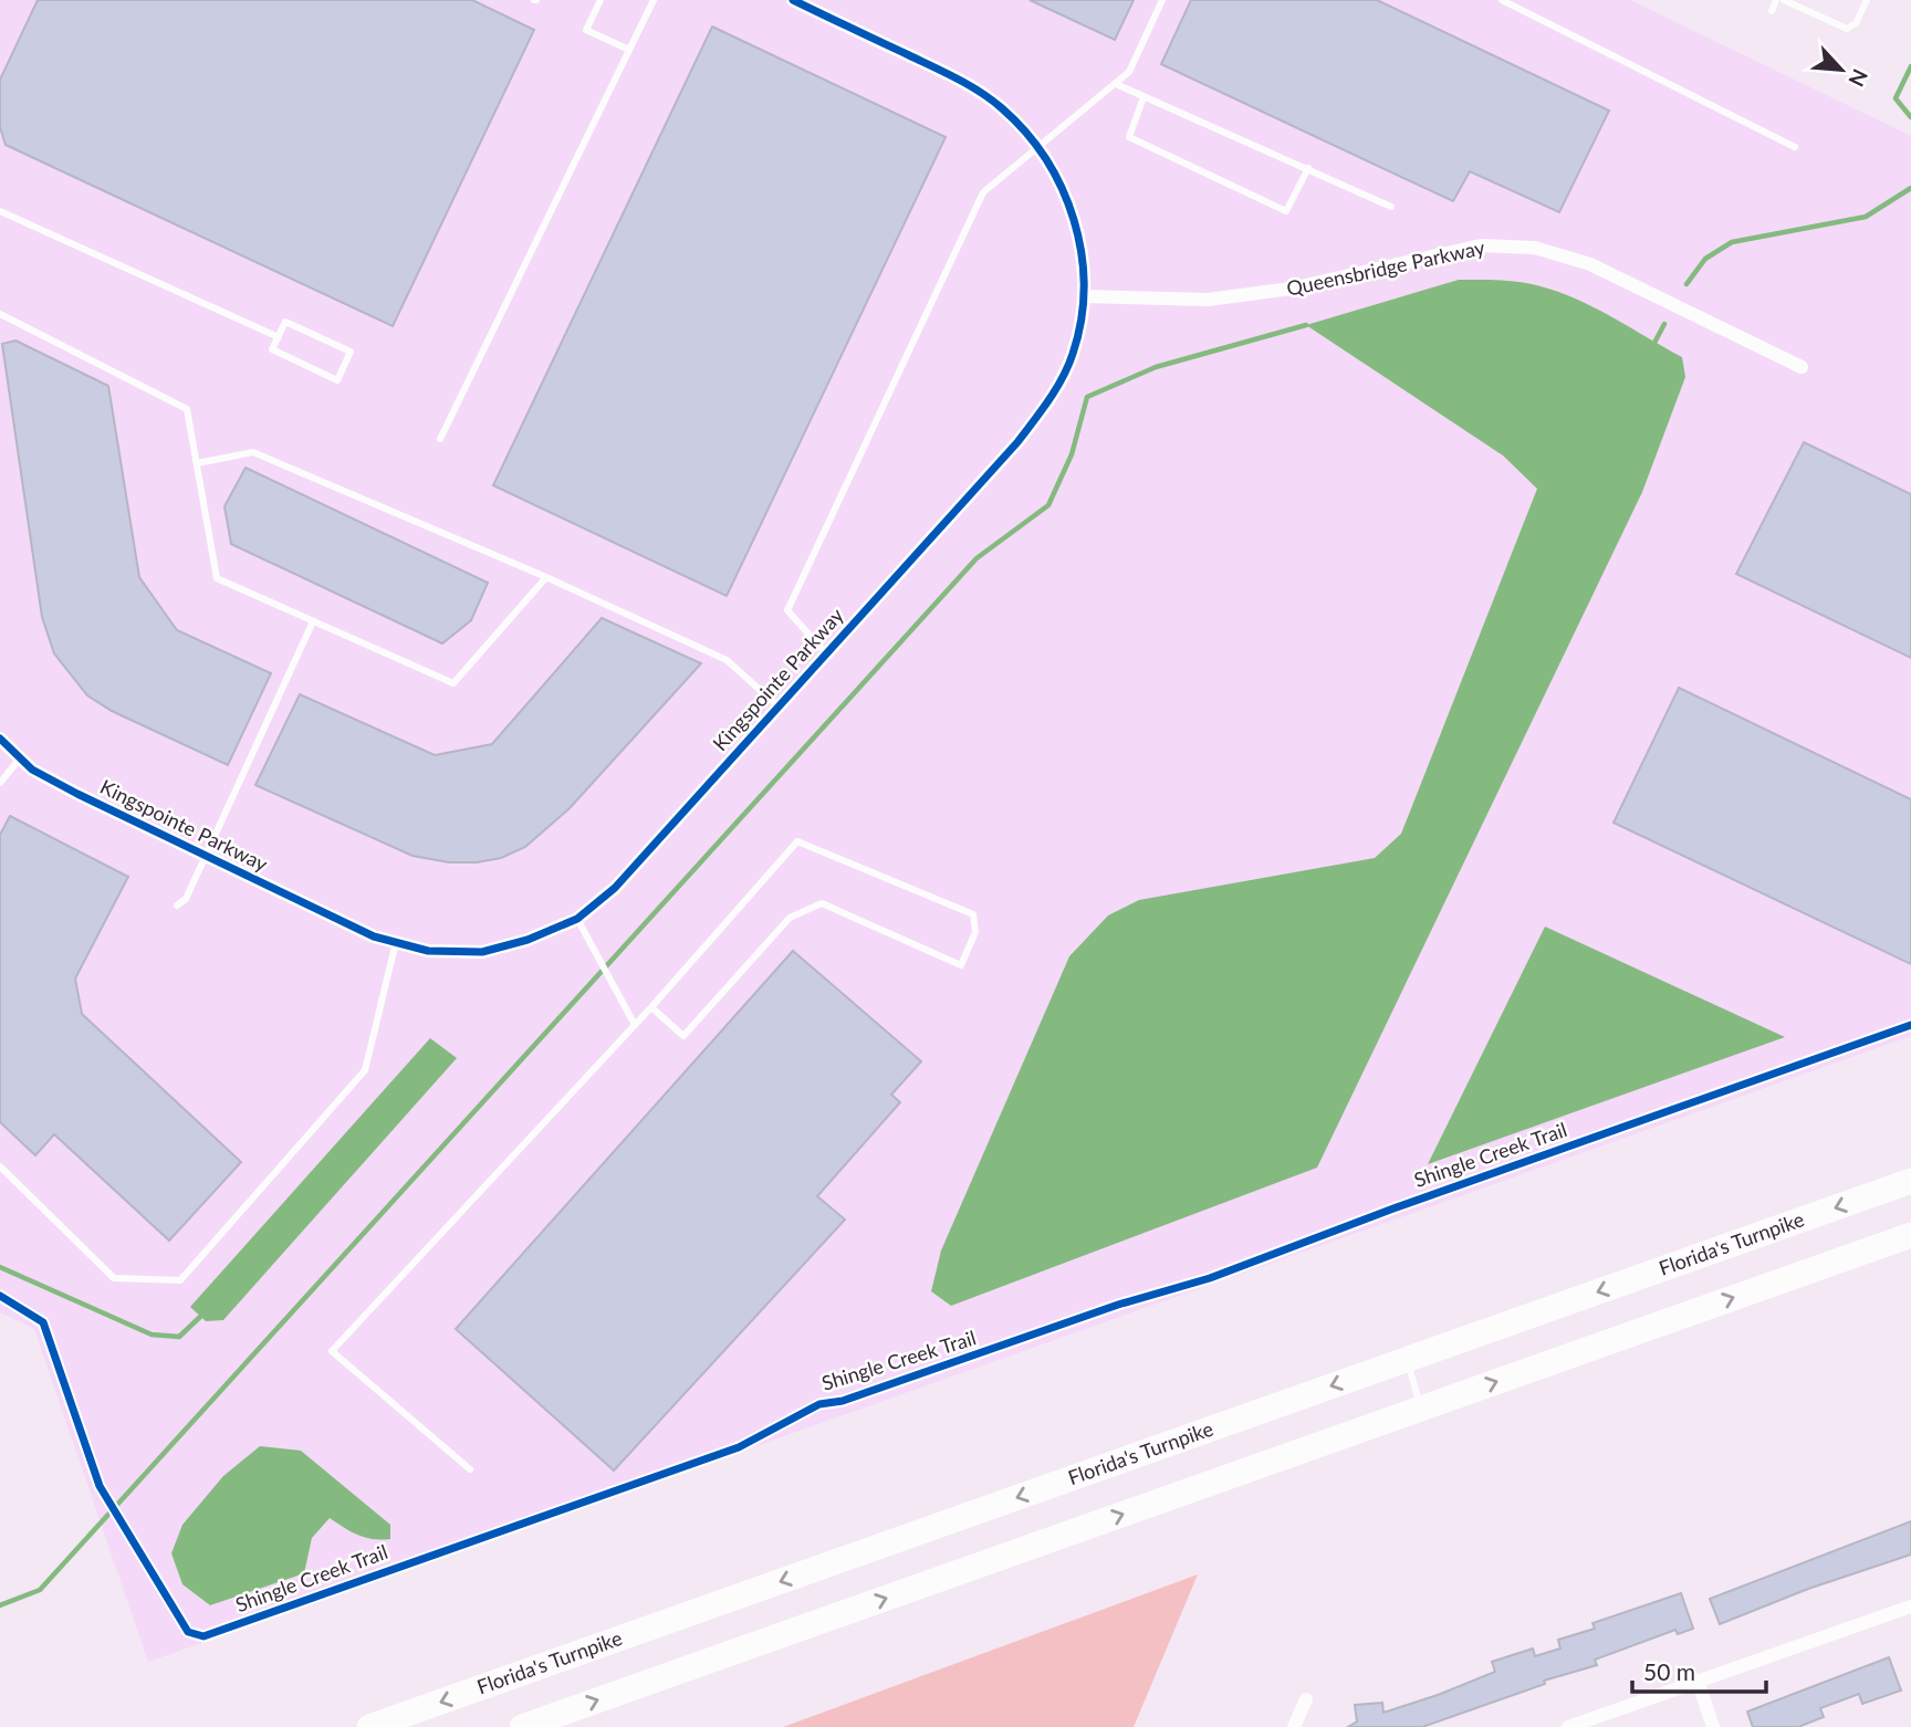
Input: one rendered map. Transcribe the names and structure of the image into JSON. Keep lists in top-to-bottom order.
{
  "streets": {
    "highway": ["Florida's Turnpike"],
    "street": ["Queensbridge Parkway", "Kingspointe Parkway"],
    "cycle path": ["Shingle Creek Trail"]
  },
  "crossings": [
    ["Queensbridge Parkway", "Kingspointe Parkway"]
  ],
  "scale_bar": "50 m",
  "north": "bottom right"
}
